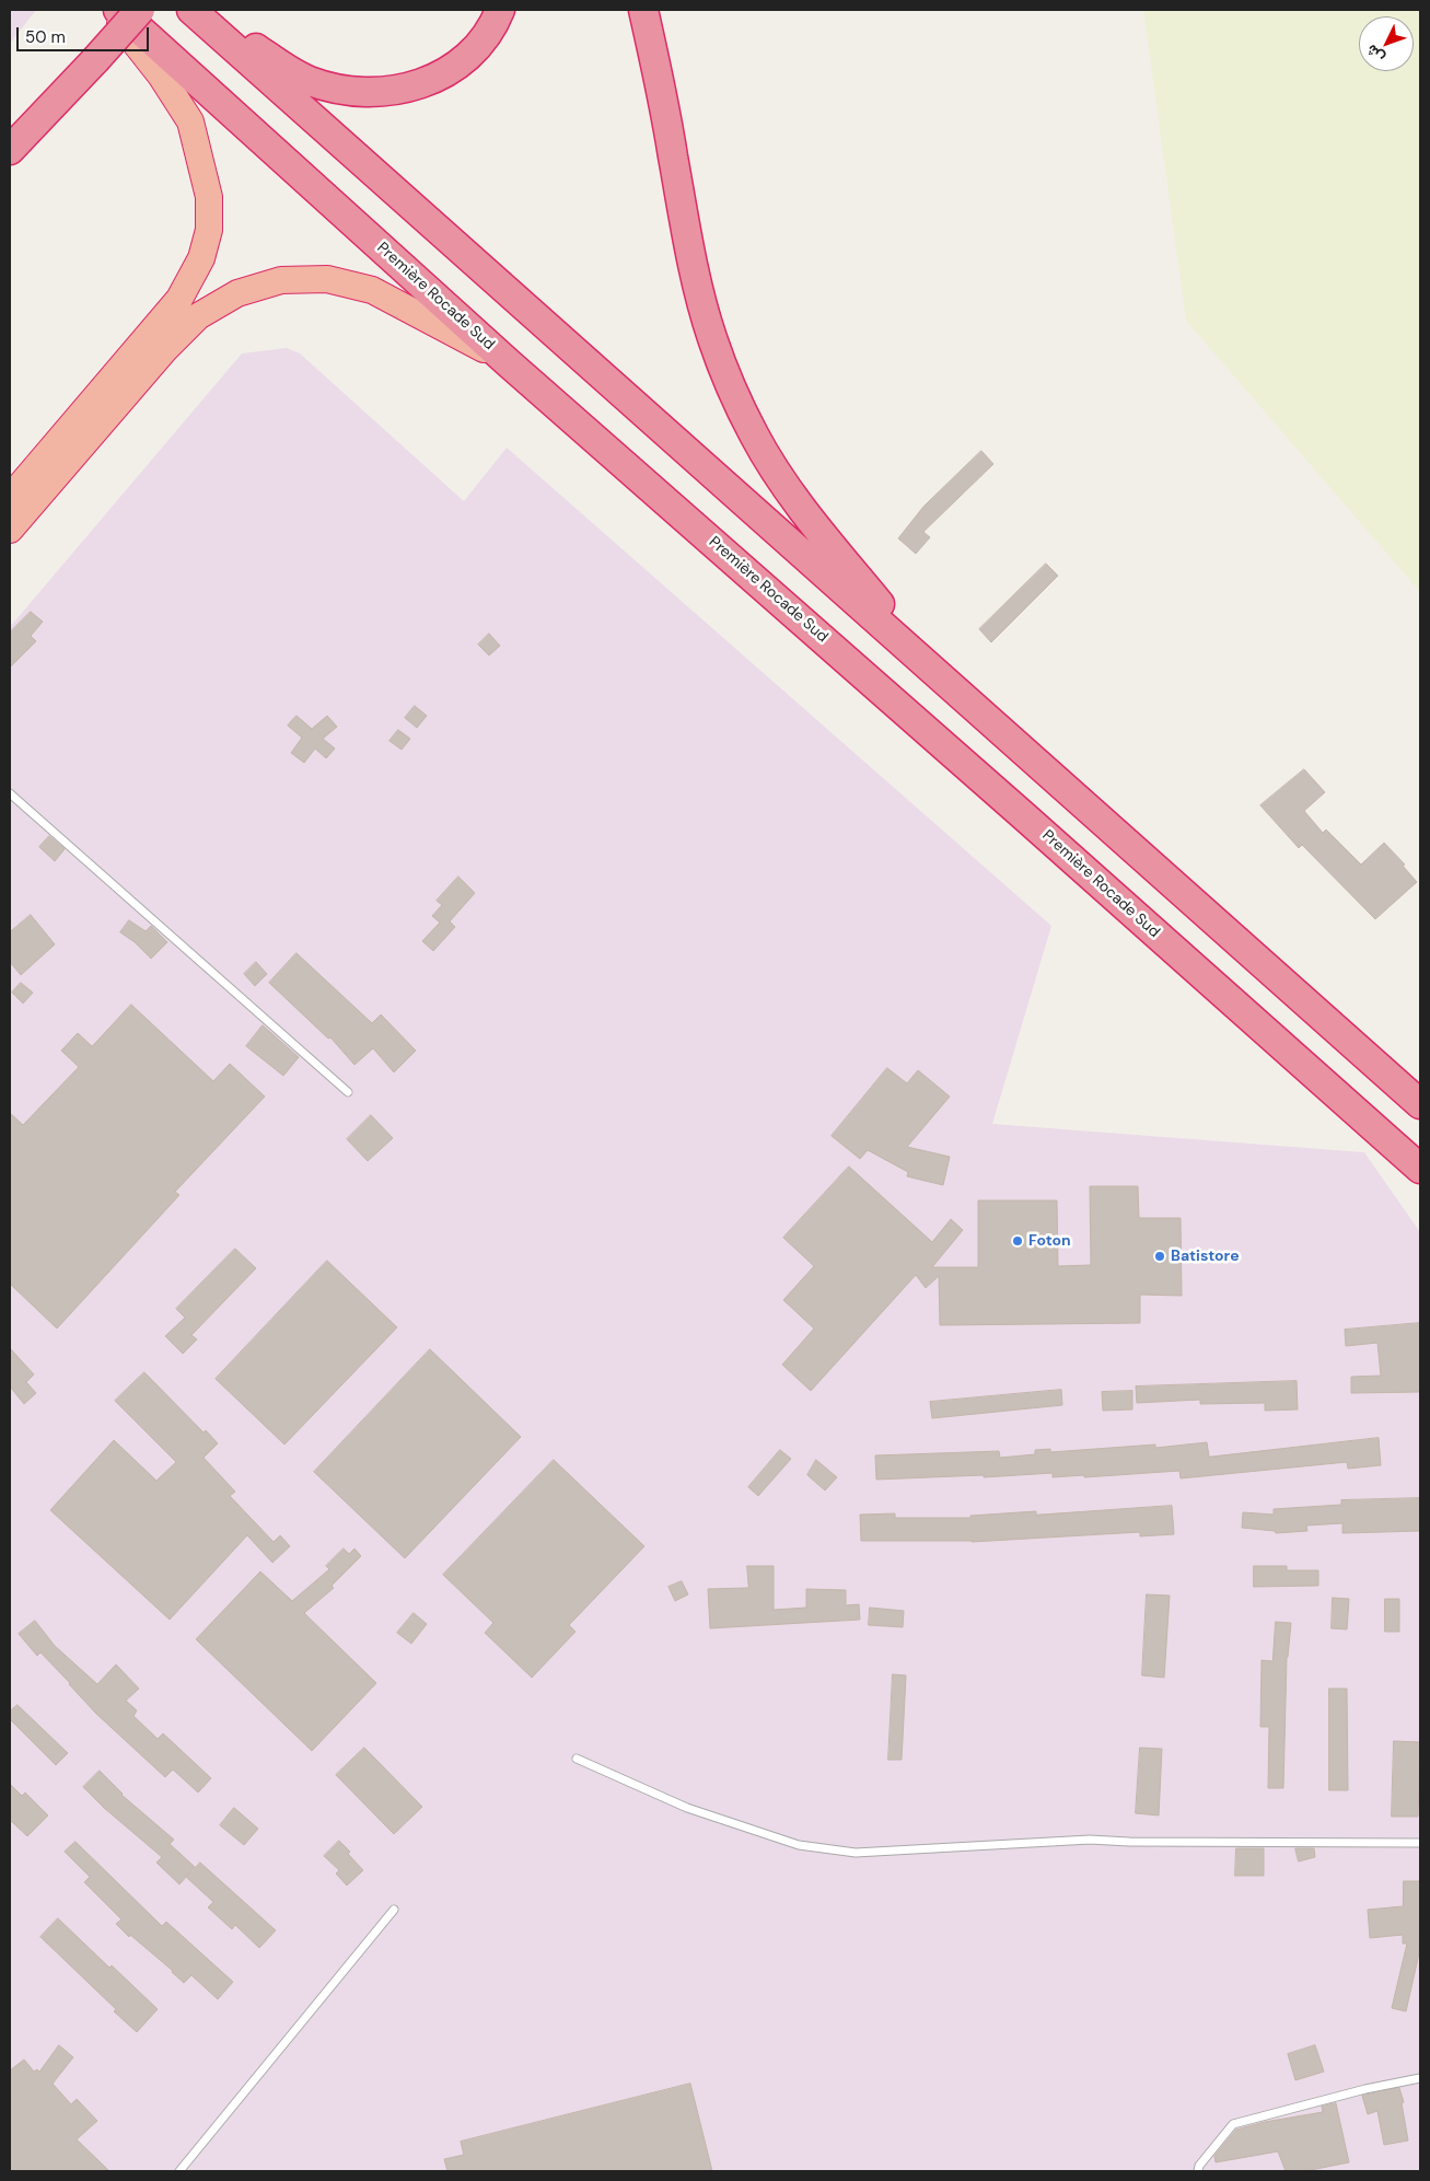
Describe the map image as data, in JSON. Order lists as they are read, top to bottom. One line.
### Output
{"streets":{"highway":["Première Rocade Sud"]},"places":["Foton","Batistore"],"scale_bar":"50 m","north":"bottom left"}
